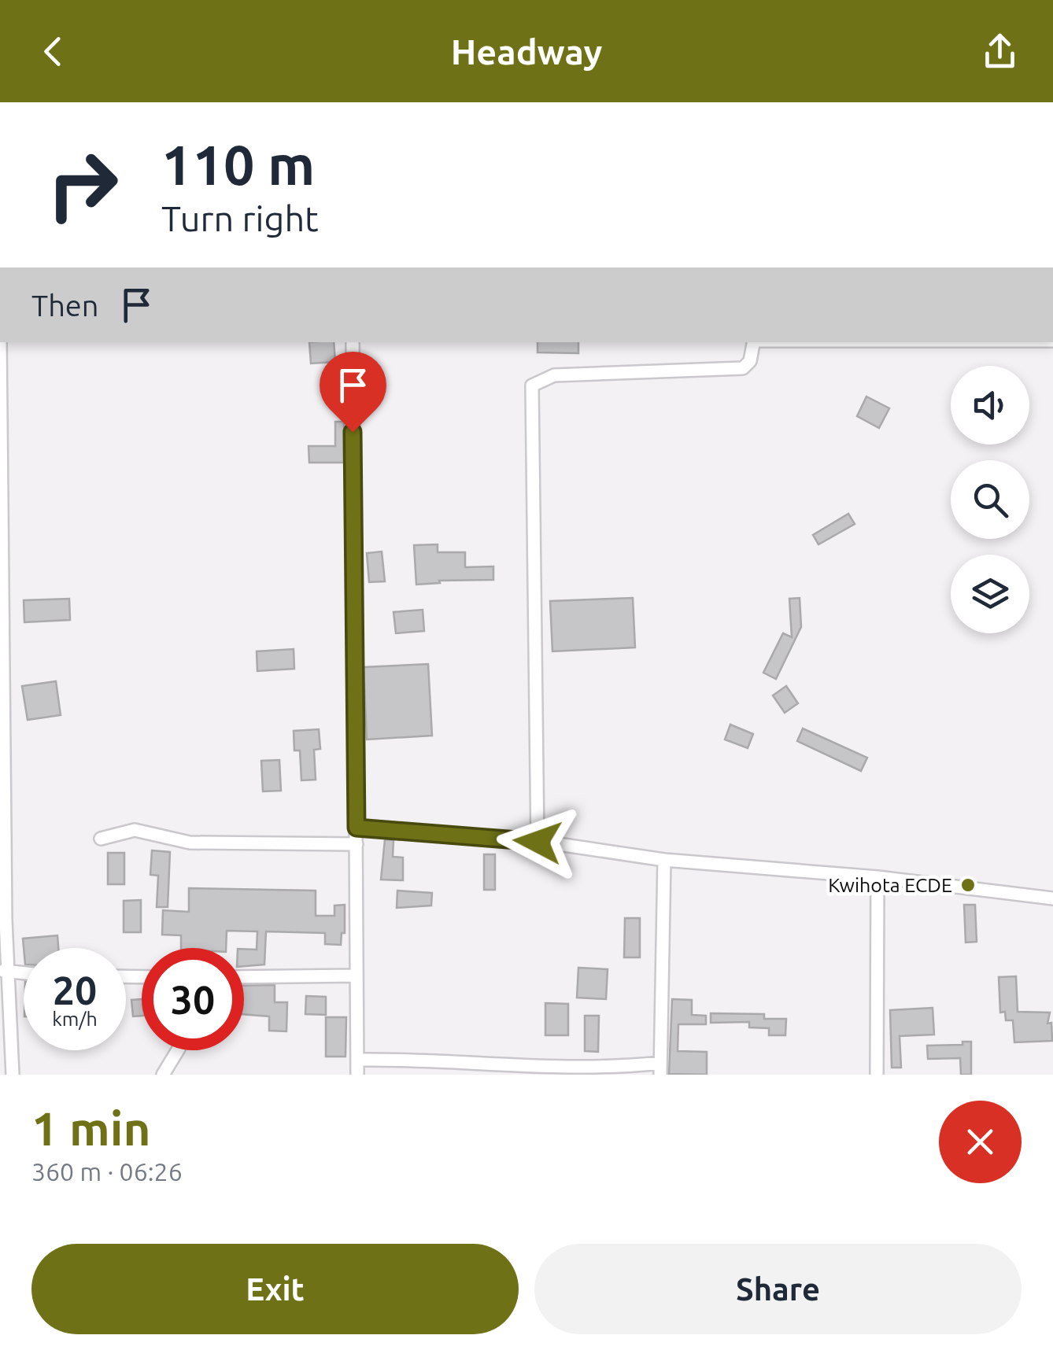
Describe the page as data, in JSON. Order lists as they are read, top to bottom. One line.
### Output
{"places":["Kwihota ECDE"],"page":{"header":"Headway","turn":["110 m","Turn right"],"then":"Then","speed":"20 km/h","limit":"30","heading":["1 min","360 m · 06:26"],"buttons":["Exit","Share"]}}
